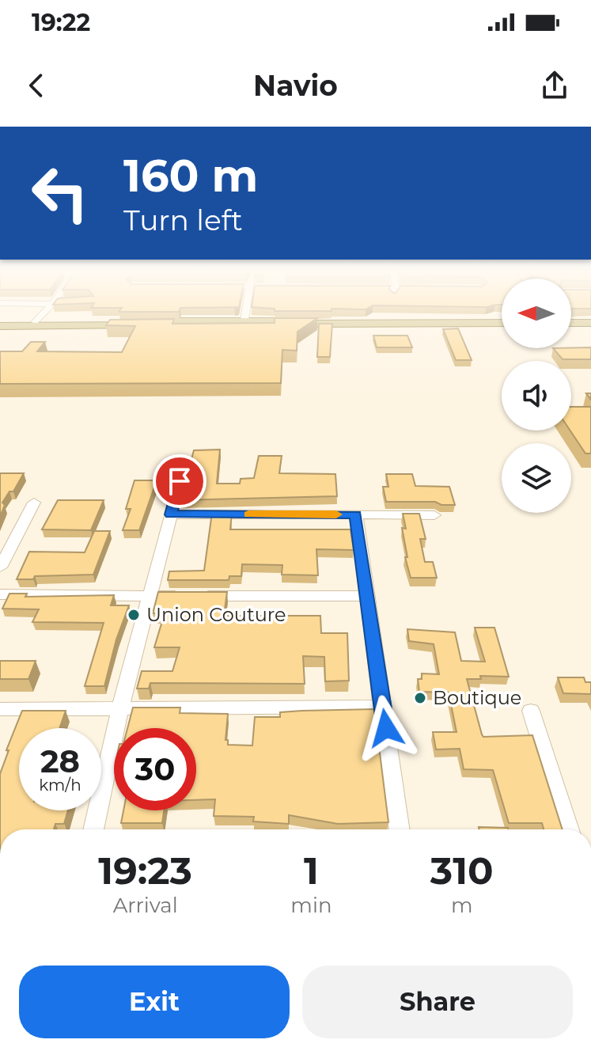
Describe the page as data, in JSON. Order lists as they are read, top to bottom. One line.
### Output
{"places":["Union Couture","Boutique"],"north":"left","page":{"status":"19:22","header":"Navio","turn":["160 m","Turn left"],"speed":"28 km/h","limit":"30","eta":["19:23","Arrival","1","min","310","m"],"buttons":["Exit","Share"]}}
